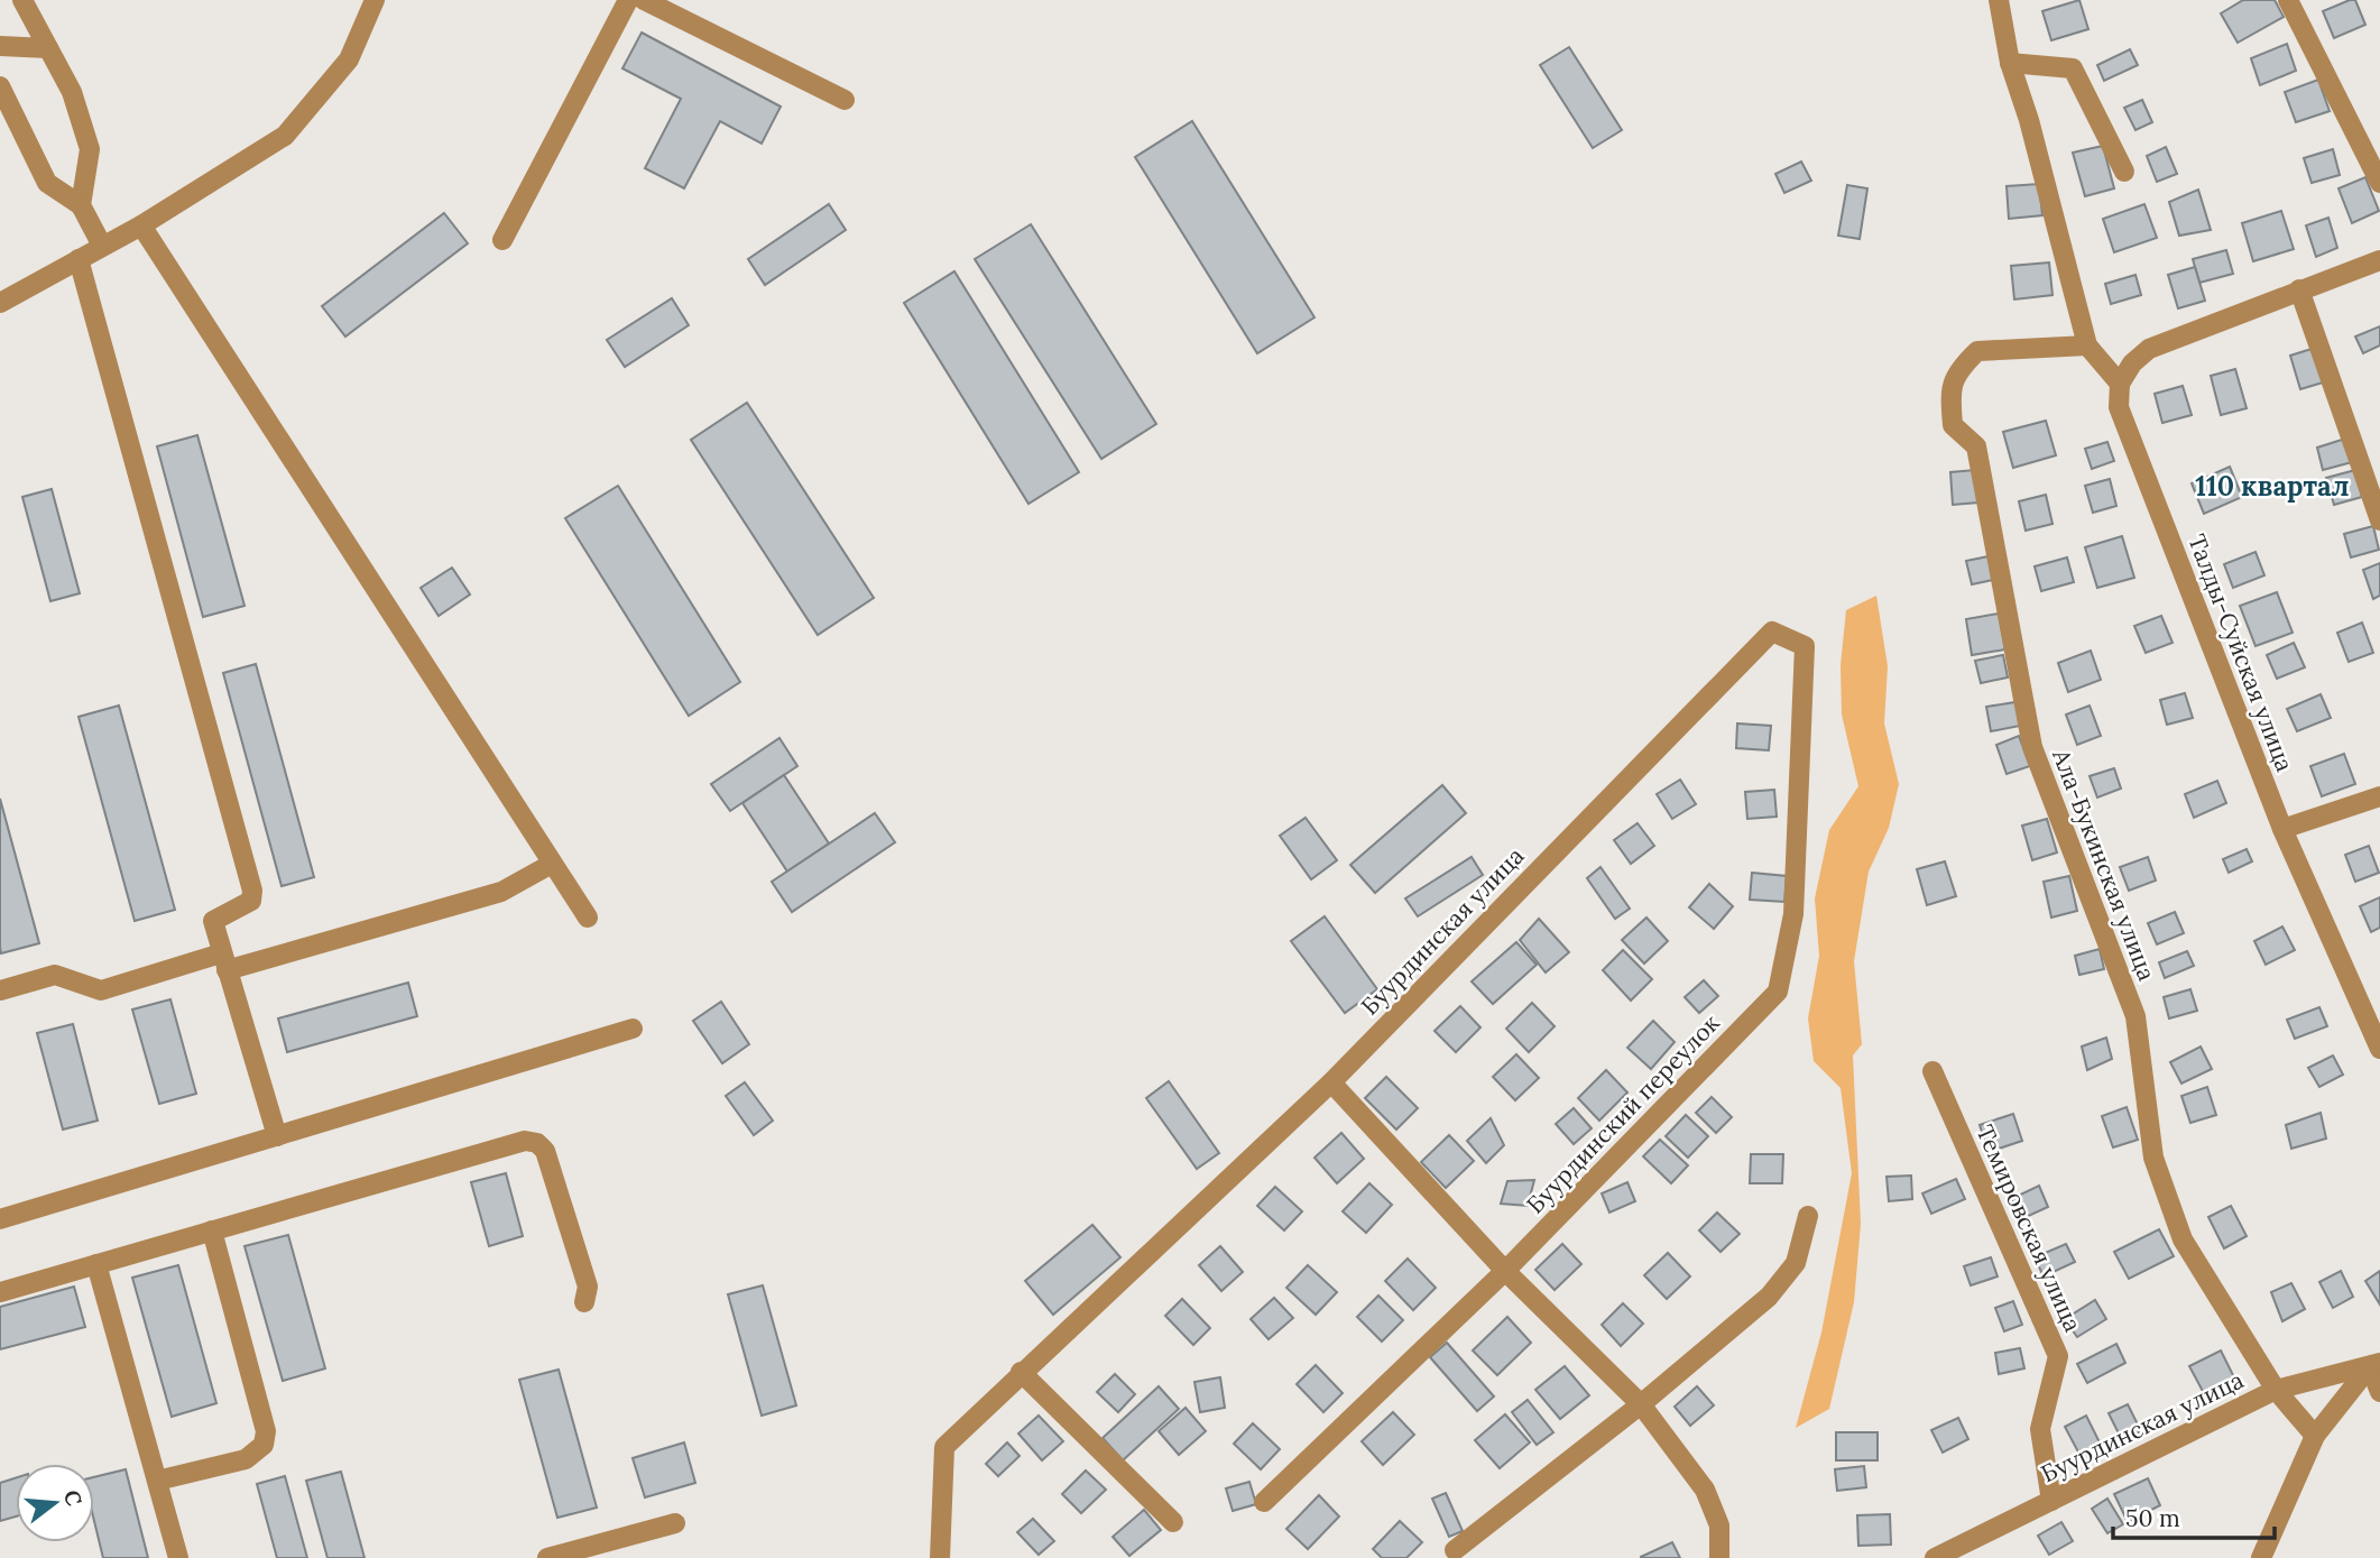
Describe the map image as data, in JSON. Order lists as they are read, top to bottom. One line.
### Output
{"streets":{"street":["Талды-Суйская улица","Ала-Букинская улица","Буурдинская улица","Буурдинский переулок","Темировская улица"]},"crossings":[["Ала-Букинская улица","Буурдинская улица"],["Буурдинская улица","Буурдинский переулок"],["Буурдинская улица","Темировская улица"]],"districts":["110 квартал"],"scale_bar":"50 m","north":"right"}
